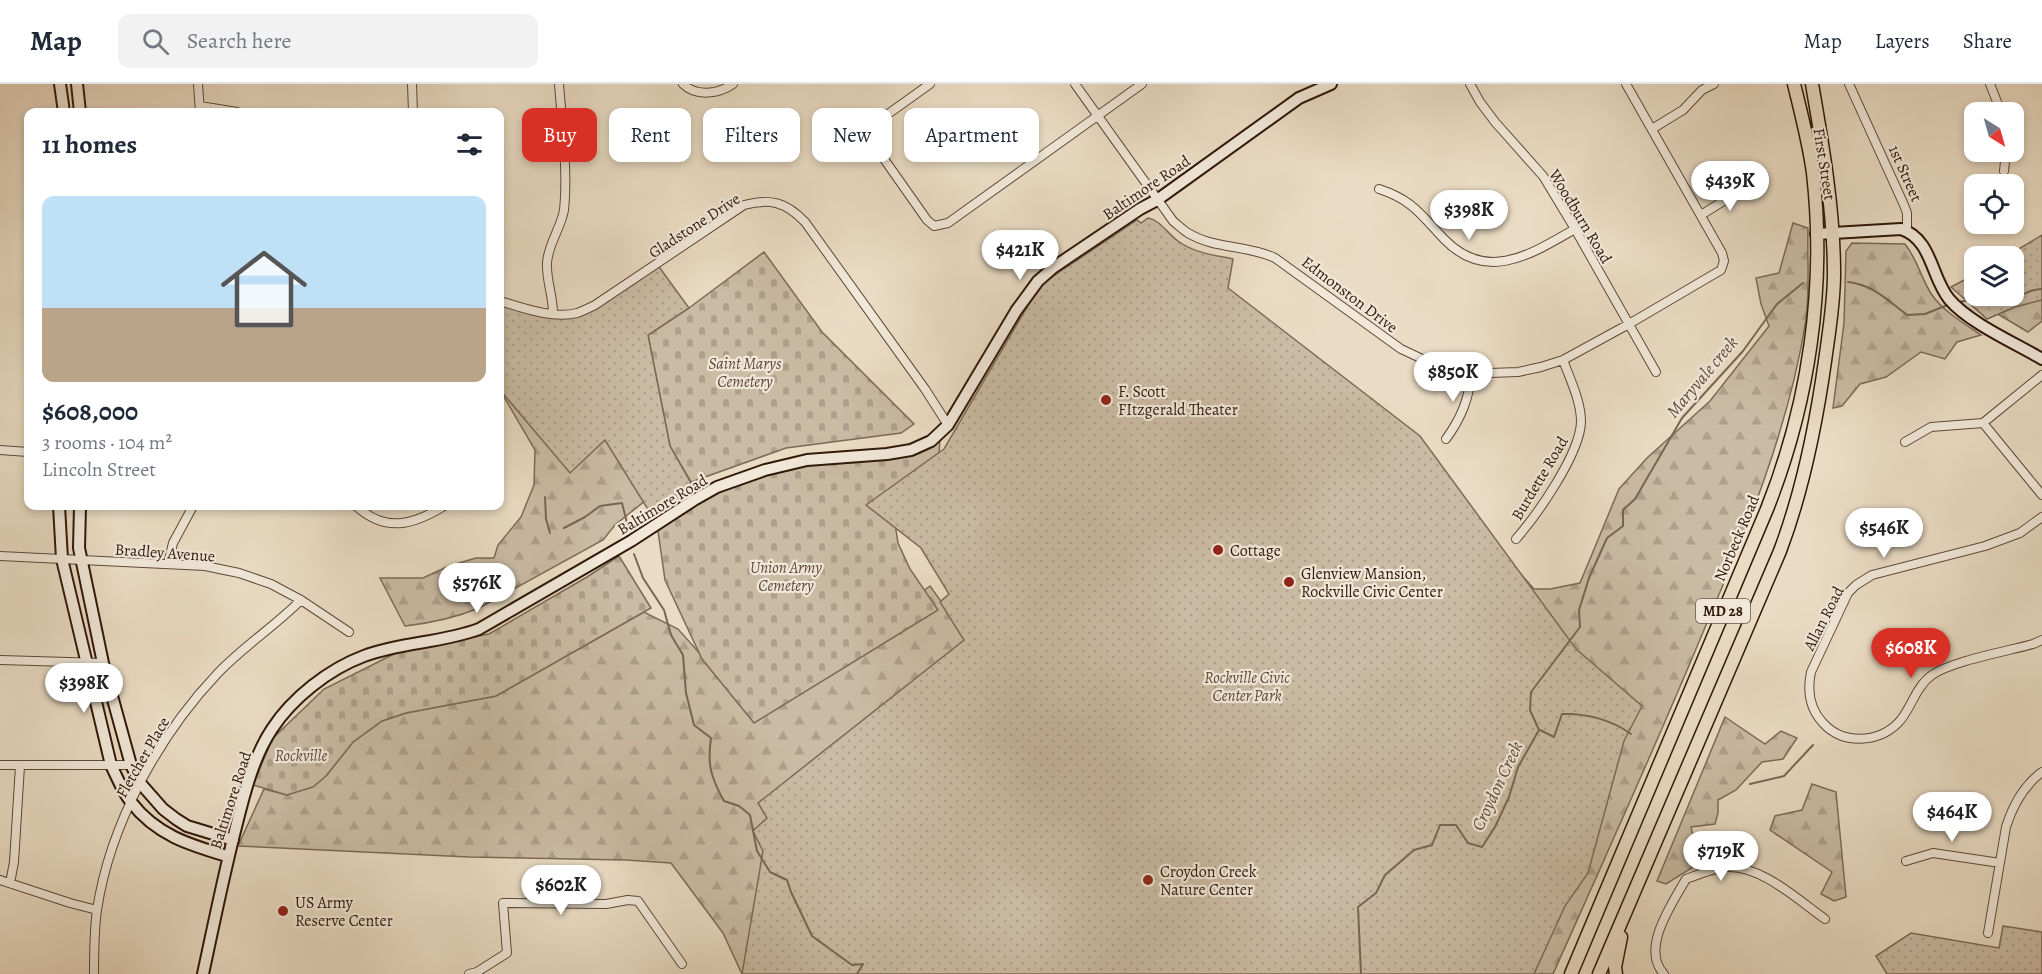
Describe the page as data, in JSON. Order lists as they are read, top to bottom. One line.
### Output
{"streets":{"main road":["First Street","Norbeck Road","MD 28"],"street":["1st Street","Baltimore Road","Woodburn Road","Gladstone Drive","Edmonston Drive","Burdette Road","Bradley Avenue","Allan Road","Fletcher Place"]},"crossings":[["First Street","Norbeck Road"],["First Street","MD 28"],["Baltimore Road","Gladstone Drive"],["Baltimore Road","Edmonston Drive"],["Woodburn Road","Edmonston Drive"],["Edmonston Drive","Burdette Road"],["Bradley Avenue","Fletcher Place"]],"water":["Maryvale creek","Croydon Creek"],"parks":["Saint Marys Cemetery","Union Army Cemetery","Rockville Civic Center Park","Rockville"],"places":["F. Scott FItzgerald Theater","Cottage","Glenview Mansion, Rockville Civic Center","Croydon Creek Nature Center","US Army Reserve Center"],"north":"bottom right","page":{"header":"Map","search":"Search here","nav":["Map","Layers","Share"],"chip":["Buy","Rent","Filters","New","Apartment"],"heading":"11 homes","price":["$439K","$398K","$421K","$850K","$546K","$576K","$608K","$398K","$464K","$719K","$602K"],"list":[{"name":"$608,000","note":"3 rooms · 104 m² · Lincoln Street"}]}}
